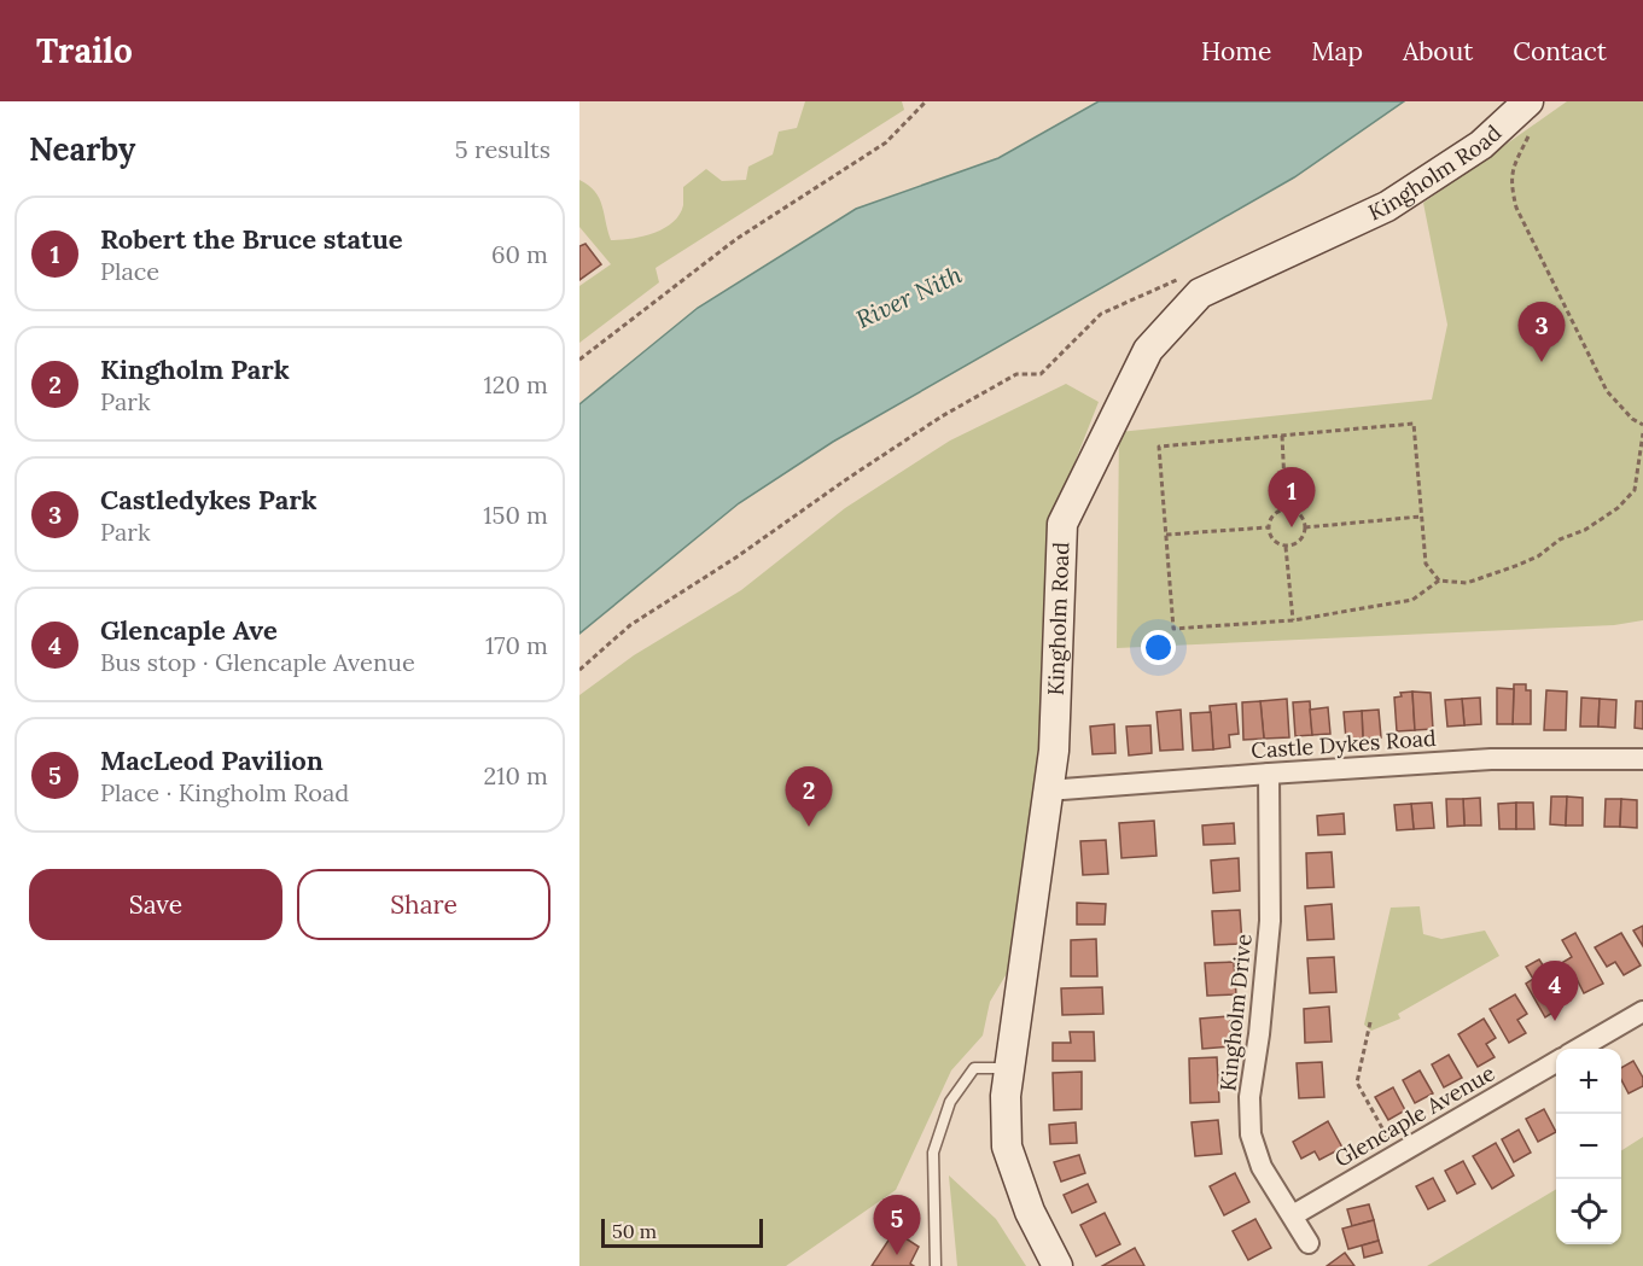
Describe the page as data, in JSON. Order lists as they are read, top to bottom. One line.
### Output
{"streets":{"main road":["Kingholm Road"],"street":["Castle Dykes Road","Kingholm Drive","Glencaple Avenue"]},"crossings":[["Kingholm Road","Castle Dykes Road"],["Castle Dykes Road","Kingholm Drive"],["Kingholm Drive","Glencaple Avenue"]],"water":["River Nith"],"scale_bar":"50 m","page":{"header":"Trailo","nav":["Home","Map","About","Contact"],"heading":["Nearby","5 results"],"list":[{"mark":"1","name":"Robert the Bruce statue","note":"Place","value":"60 m"},{"mark":"2","name":"Kingholm Park","note":"Park","value":"120 m"},{"mark":"3","name":"Castledykes Park","note":"Park","value":"150 m"},{"mark":"4","name":"Glencaple Ave","note":"Bus stop · Glencaple Avenue","value":"170 m"},{"mark":"5","name":"MacLeod Pavilion","note":"Place · Kingholm Road","value":"210 m"}],"pins":["3","1","2","4","5"],"buttons":["Save","Share"],"map_buttons":["+","−"],"scale":"50 m"}}
